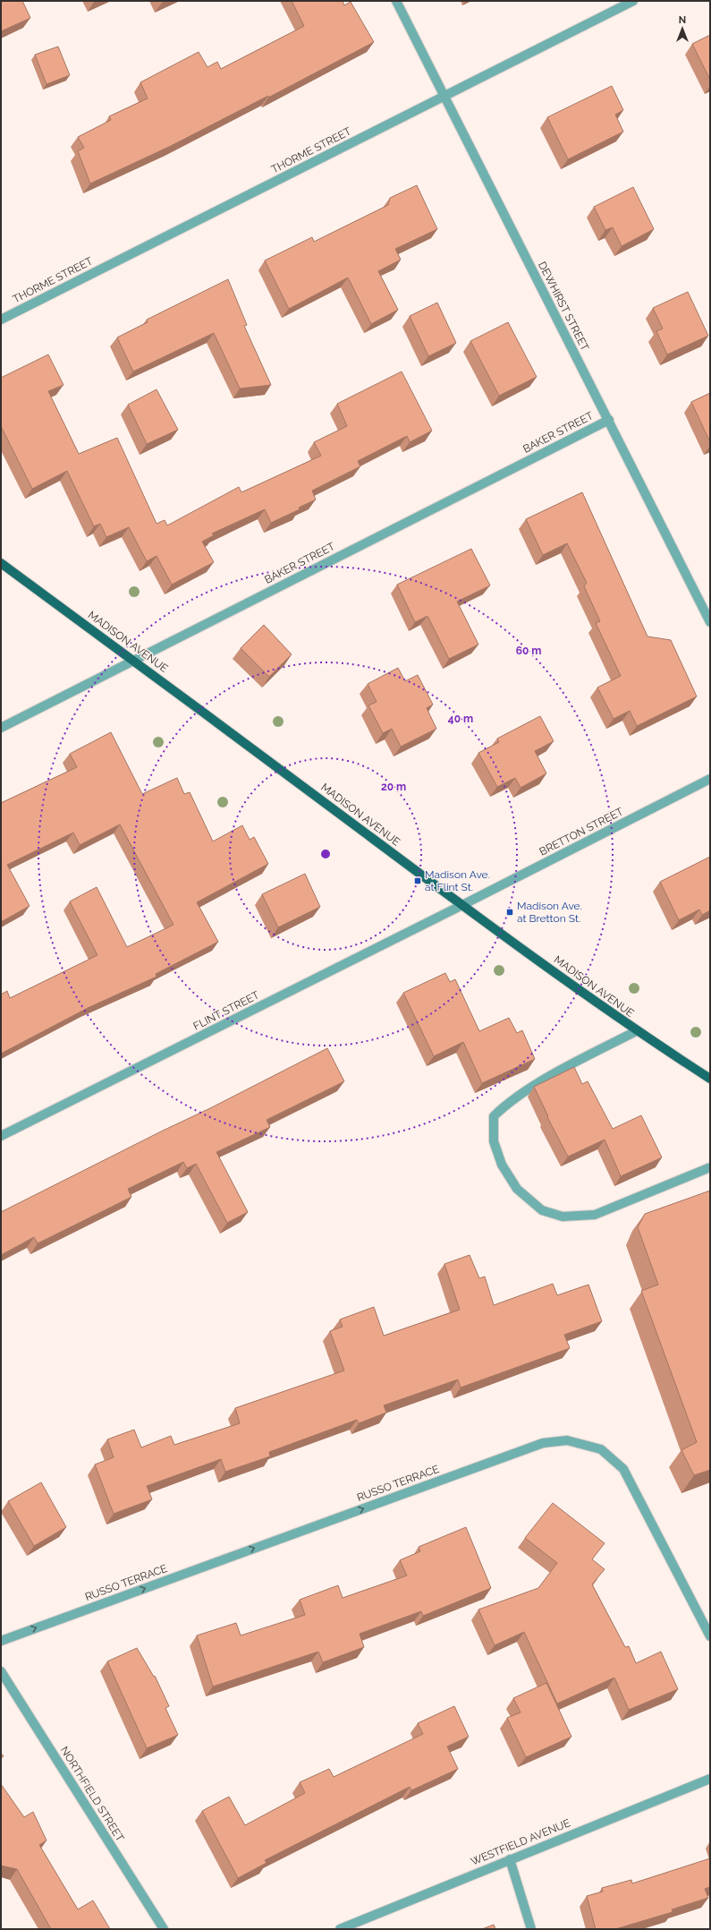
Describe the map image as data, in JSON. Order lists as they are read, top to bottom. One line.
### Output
{"streets":{"main road":["MADISON AVENUE"],"street":["THORME STREET","DEWHIRST STREET","BAKER STREET","BRETTON STREET","FLINT STREET","RUSSO TERRACE","NORTHFIELD STREET","WESTFIELD AVENUE"]},"crossings":[["THORME STREET","DEWHIRST STREET"],["DEWHIRST STREET","BAKER STREET"],["BAKER STREET","MADISON AVENUE"],["MADISON AVENUE","BRETTON STREET"],["MADISON AVENUE","FLINT STREET"],["BRETTON STREET","FLINT STREET"]],"one_way":["RUSSO TERRACE"],"places":{"transit":["Madison Ave. at Flint St.","Madison Ave. at Bretton St."]},"north":"top","rings":["60 m","40 m","20 m"]}
